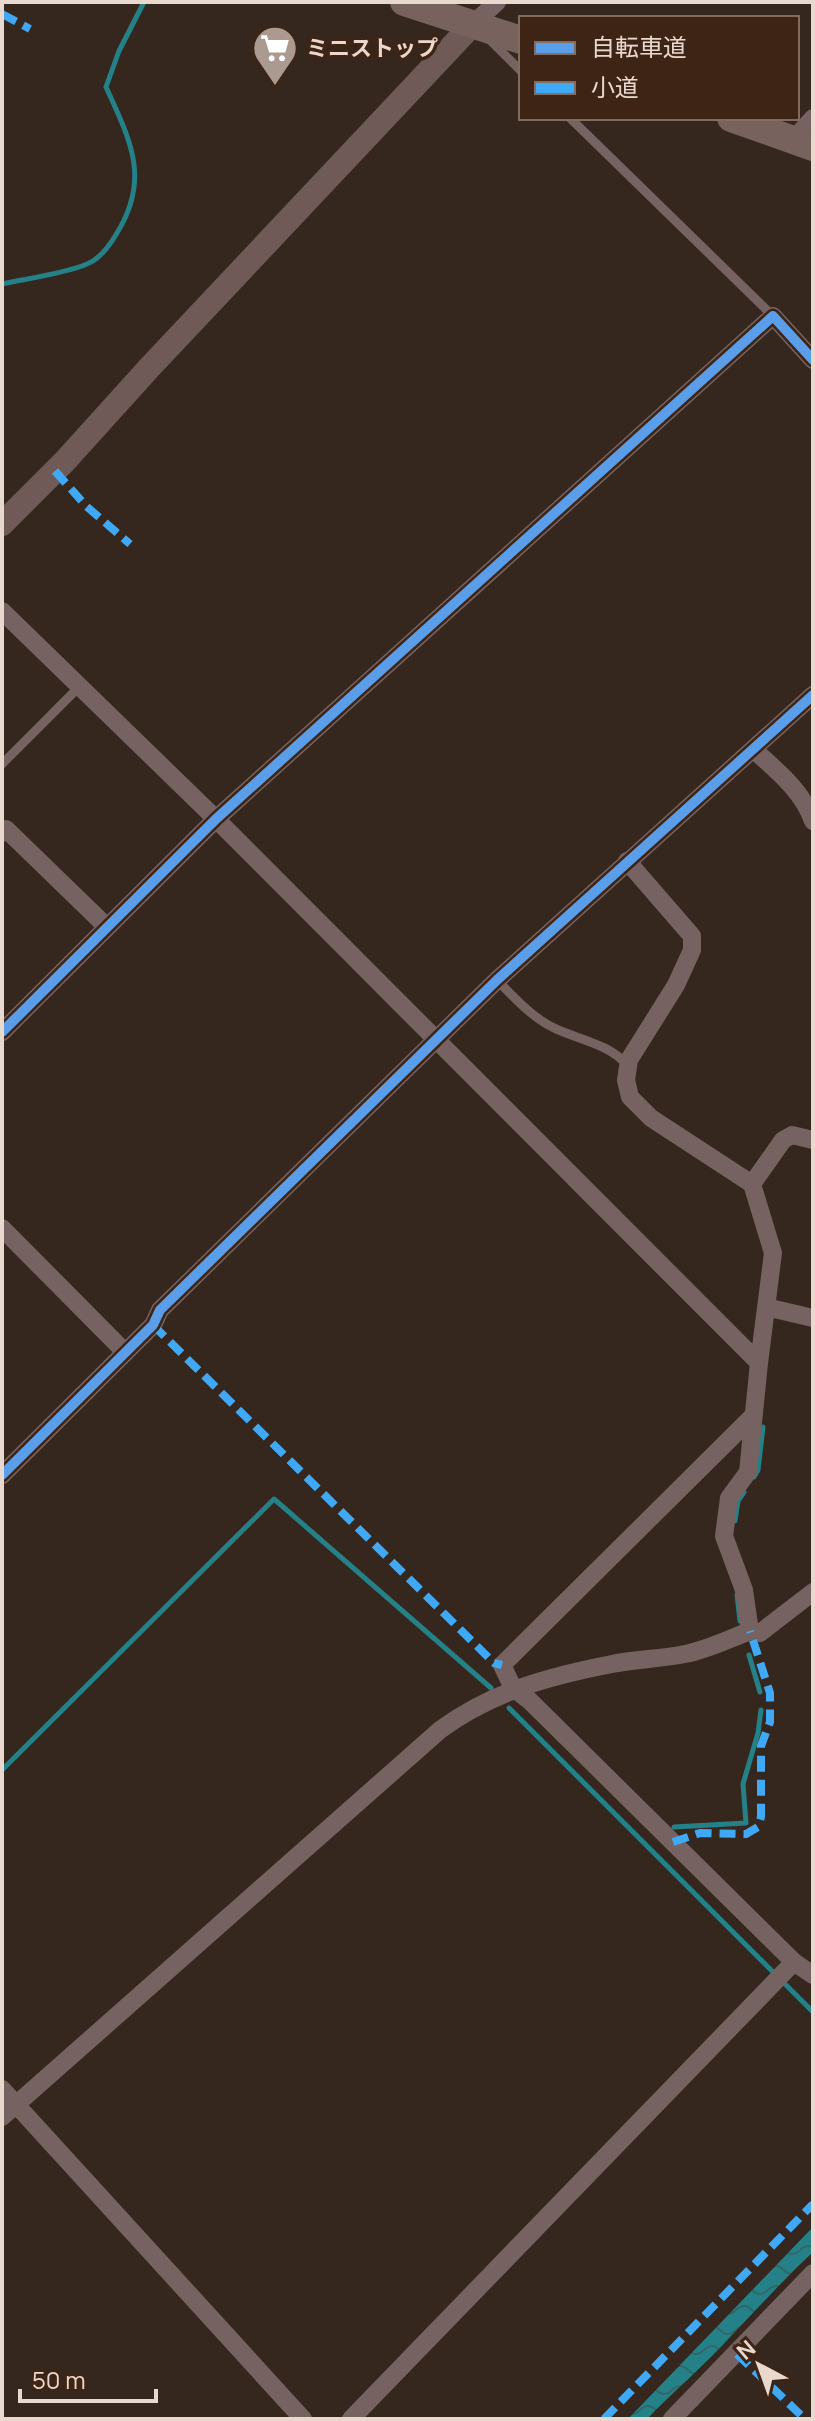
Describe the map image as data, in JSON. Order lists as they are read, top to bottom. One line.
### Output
{"places":{"supermarket":["ミニストップ"]},"legend":["自転車道","小道"],"scale_bar":"50 m","north":"top left"}
